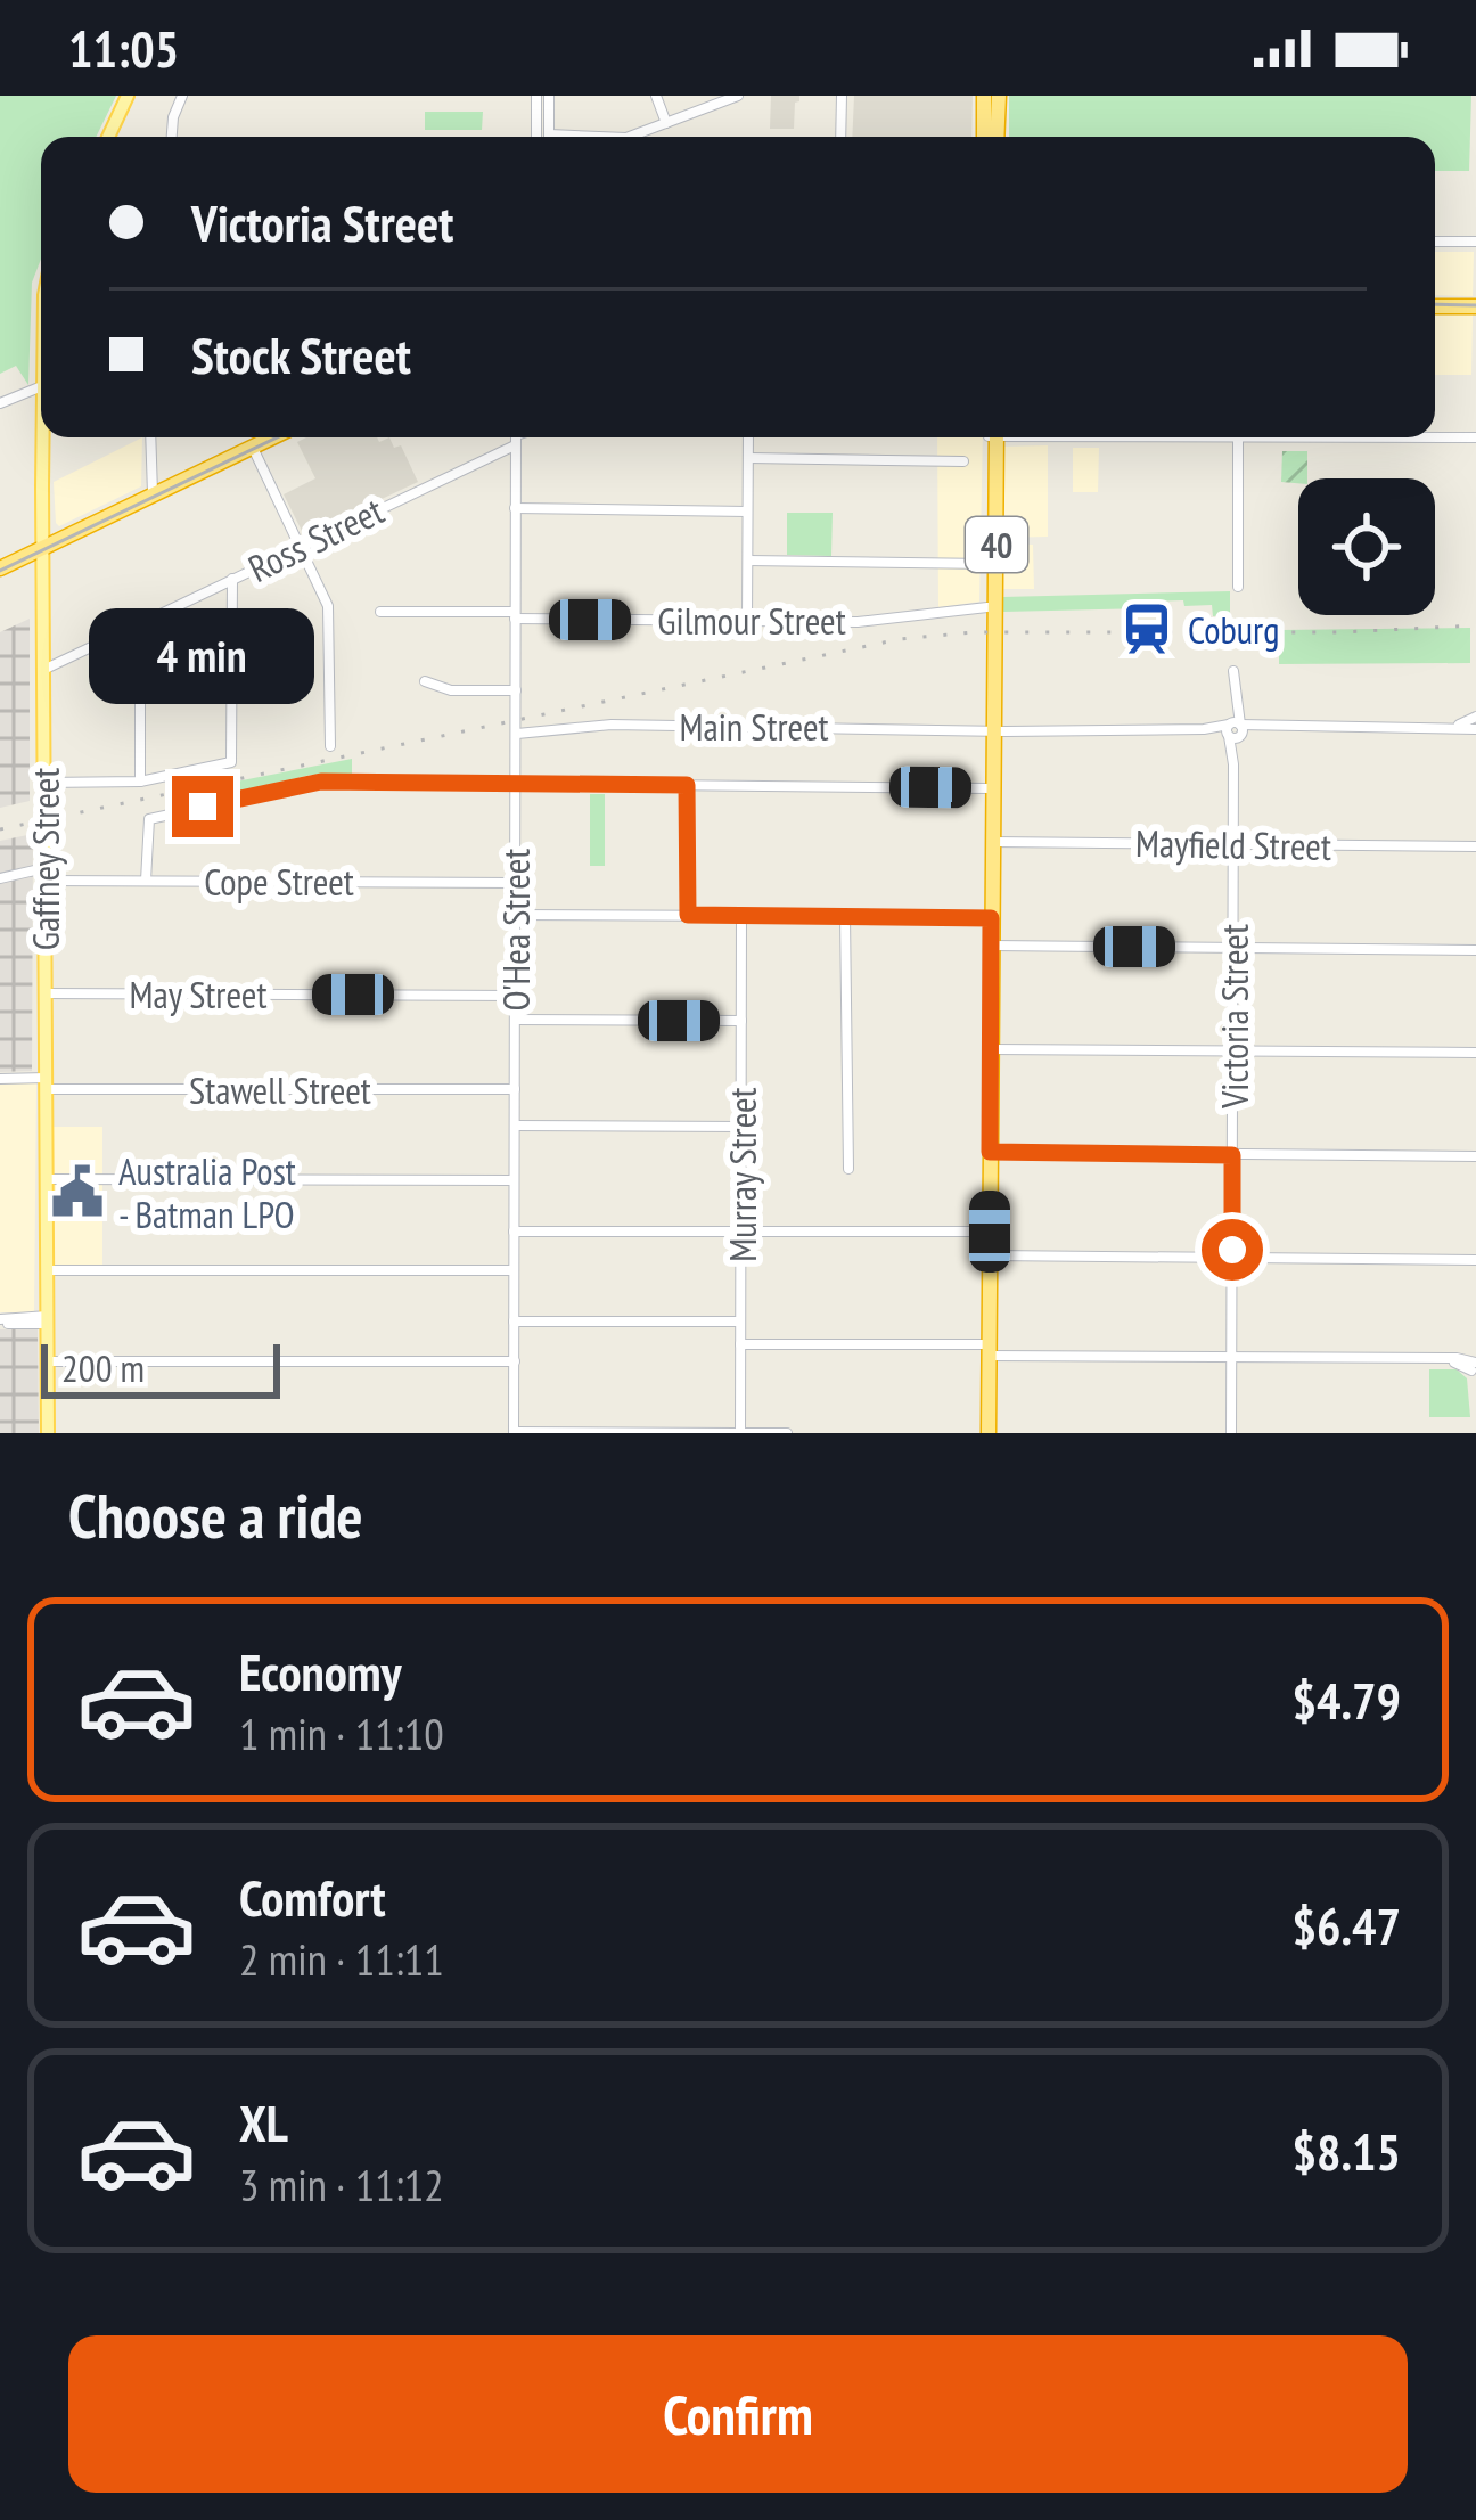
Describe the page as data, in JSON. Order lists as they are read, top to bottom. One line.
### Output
{"streets":{"highway":["40"],"main road":["Gaffney Street"],"street":["Ross Street","Gilmour Street","Main Street","Mayfield Street","Cope Street","O'Hea Street","May Street","Victoria Street","Stawell Street","Murray Street"]},"crossings":[["Ross Street","Gaffney Street"],["40","Gilmour Street"],["40","Main Street"],["40","Mayfield Street"],["Gilmour Street","O'Hea Street"],["Main Street","O'Hea Street"],["Main Street","Victoria Street"],["Mayfield Street","Victoria Street"],["Gaffney Street","Cope Street"],["Gaffney Street","May Street"],["Gaffney Street","Stawell Street"],["Cope Street","O'Hea Street"],["O'Hea Street","May Street"],["O'Hea Street","Stawell Street"]],"places":{"station":["Coburg"],"public building":["Australia Post - Batman LPO"]},"scale_bar":"200 m","page":{"status":"11:05","banner":["Victoria Street","Stock Street"],"bubble":"4 min","scale":"200 m","heading":"Choose a ride","list":[{"name":"Economy","note":"1 min · 11:10","value":"$4.79"},{"name":"Comfort","note":"2 min · 11:11","value":"$6.47"},{"name":"XL","note":"3 min · 11:12","value":"$8.15"}],"buttons":"Confirm"}}
